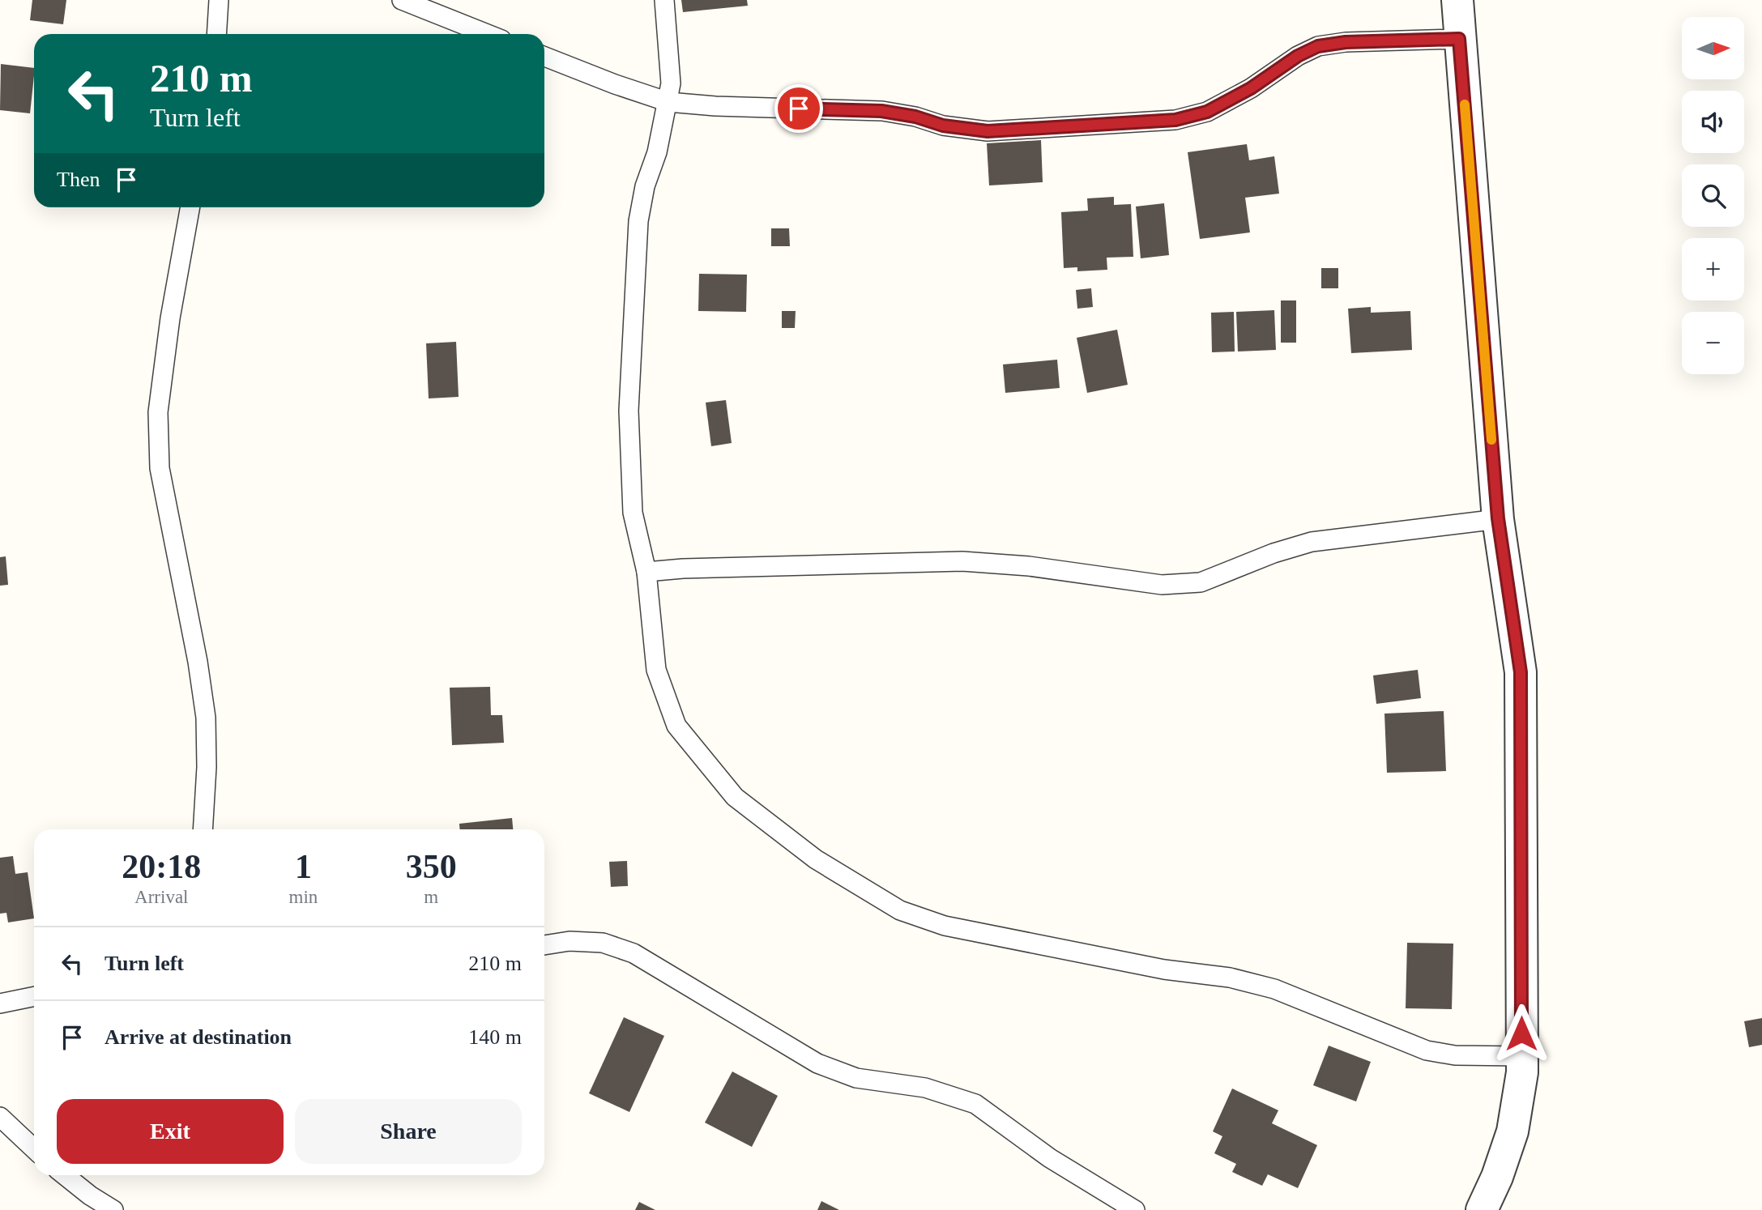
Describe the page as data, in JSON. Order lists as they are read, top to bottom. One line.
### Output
{"north":"right","page":{"map_buttons":["+","−"],"turn":["210 m","Turn left"],"then":"Then","eta":["20:18","Arrival","1","min","350","m"],"list":[{"name":"Turn left","value":"210 m"},{"name":"Arrive at destination","value":"140 m"}],"buttons":["Exit","Share"]}}
